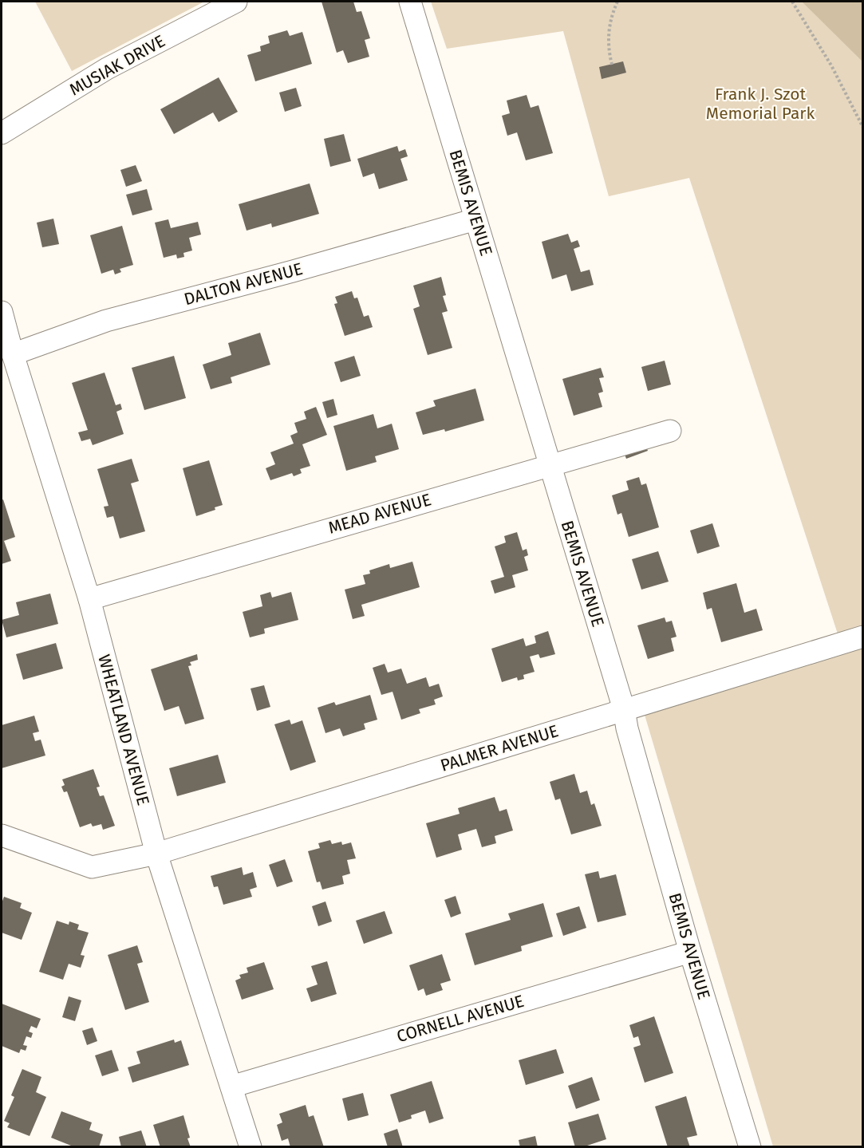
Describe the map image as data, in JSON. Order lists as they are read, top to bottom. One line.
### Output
{"streets":{"street":["MUSIAK DRIVE","BEMIS AVENUE","DALTON AVENUE","MEAD AVENUE","WHEATLAND AVENUE","PALMER AVENUE","CORNELL AVENUE"]},"crossings":[["BEMIS AVENUE","DALTON AVENUE"],["BEMIS AVENUE","MEAD AVENUE"],["BEMIS AVENUE","PALMER AVENUE"],["BEMIS AVENUE","CORNELL AVENUE"],["DALTON AVENUE","WHEATLAND AVENUE"],["MEAD AVENUE","WHEATLAND AVENUE"],["WHEATLAND AVENUE","PALMER AVENUE"],["WHEATLAND AVENUE","CORNELL AVENUE"]],"parks":["Frank J. Szot Memorial Park"]}
